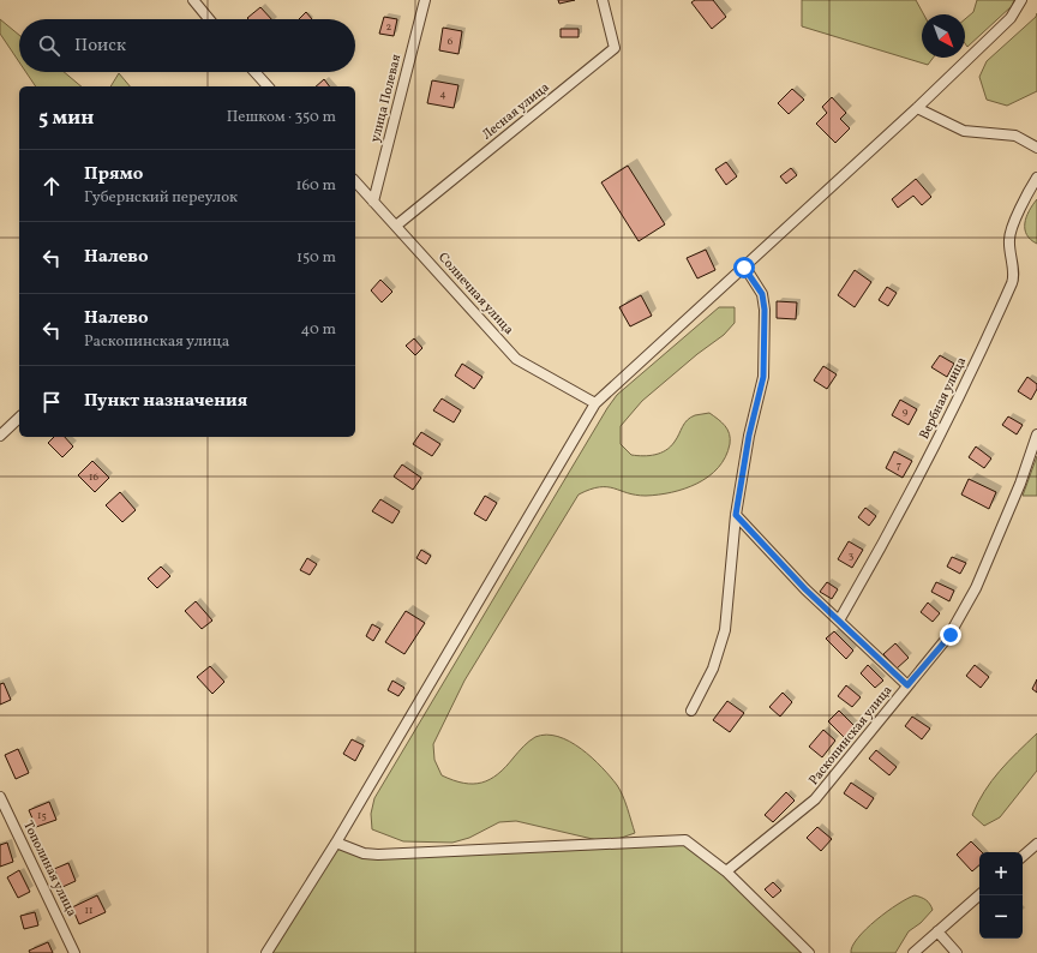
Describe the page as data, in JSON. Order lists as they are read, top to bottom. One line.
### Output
{"streets":{"street":["улица Полевая","Лесная улица","Солнечная улица","Вербная улица","Раскопинская улица","Тополиная улица"]},"crossings":[["улица Полевая","Солнечная улица"],["Лесная улица","Солнечная улица"]],"house_numbers":["2","6","4","9","7","16","3","15","11"],"north":"bottom right","page":{"search":"Поиск","heading":["5 мин","Пешком · 350 m"],"list":[["Прямо","Губернский переулок","160 m"],["Налево","150 m"],["Налево","Раскопинская улица","40 m"],"Пункт назначения"],"map_buttons":["+","−"]}}
